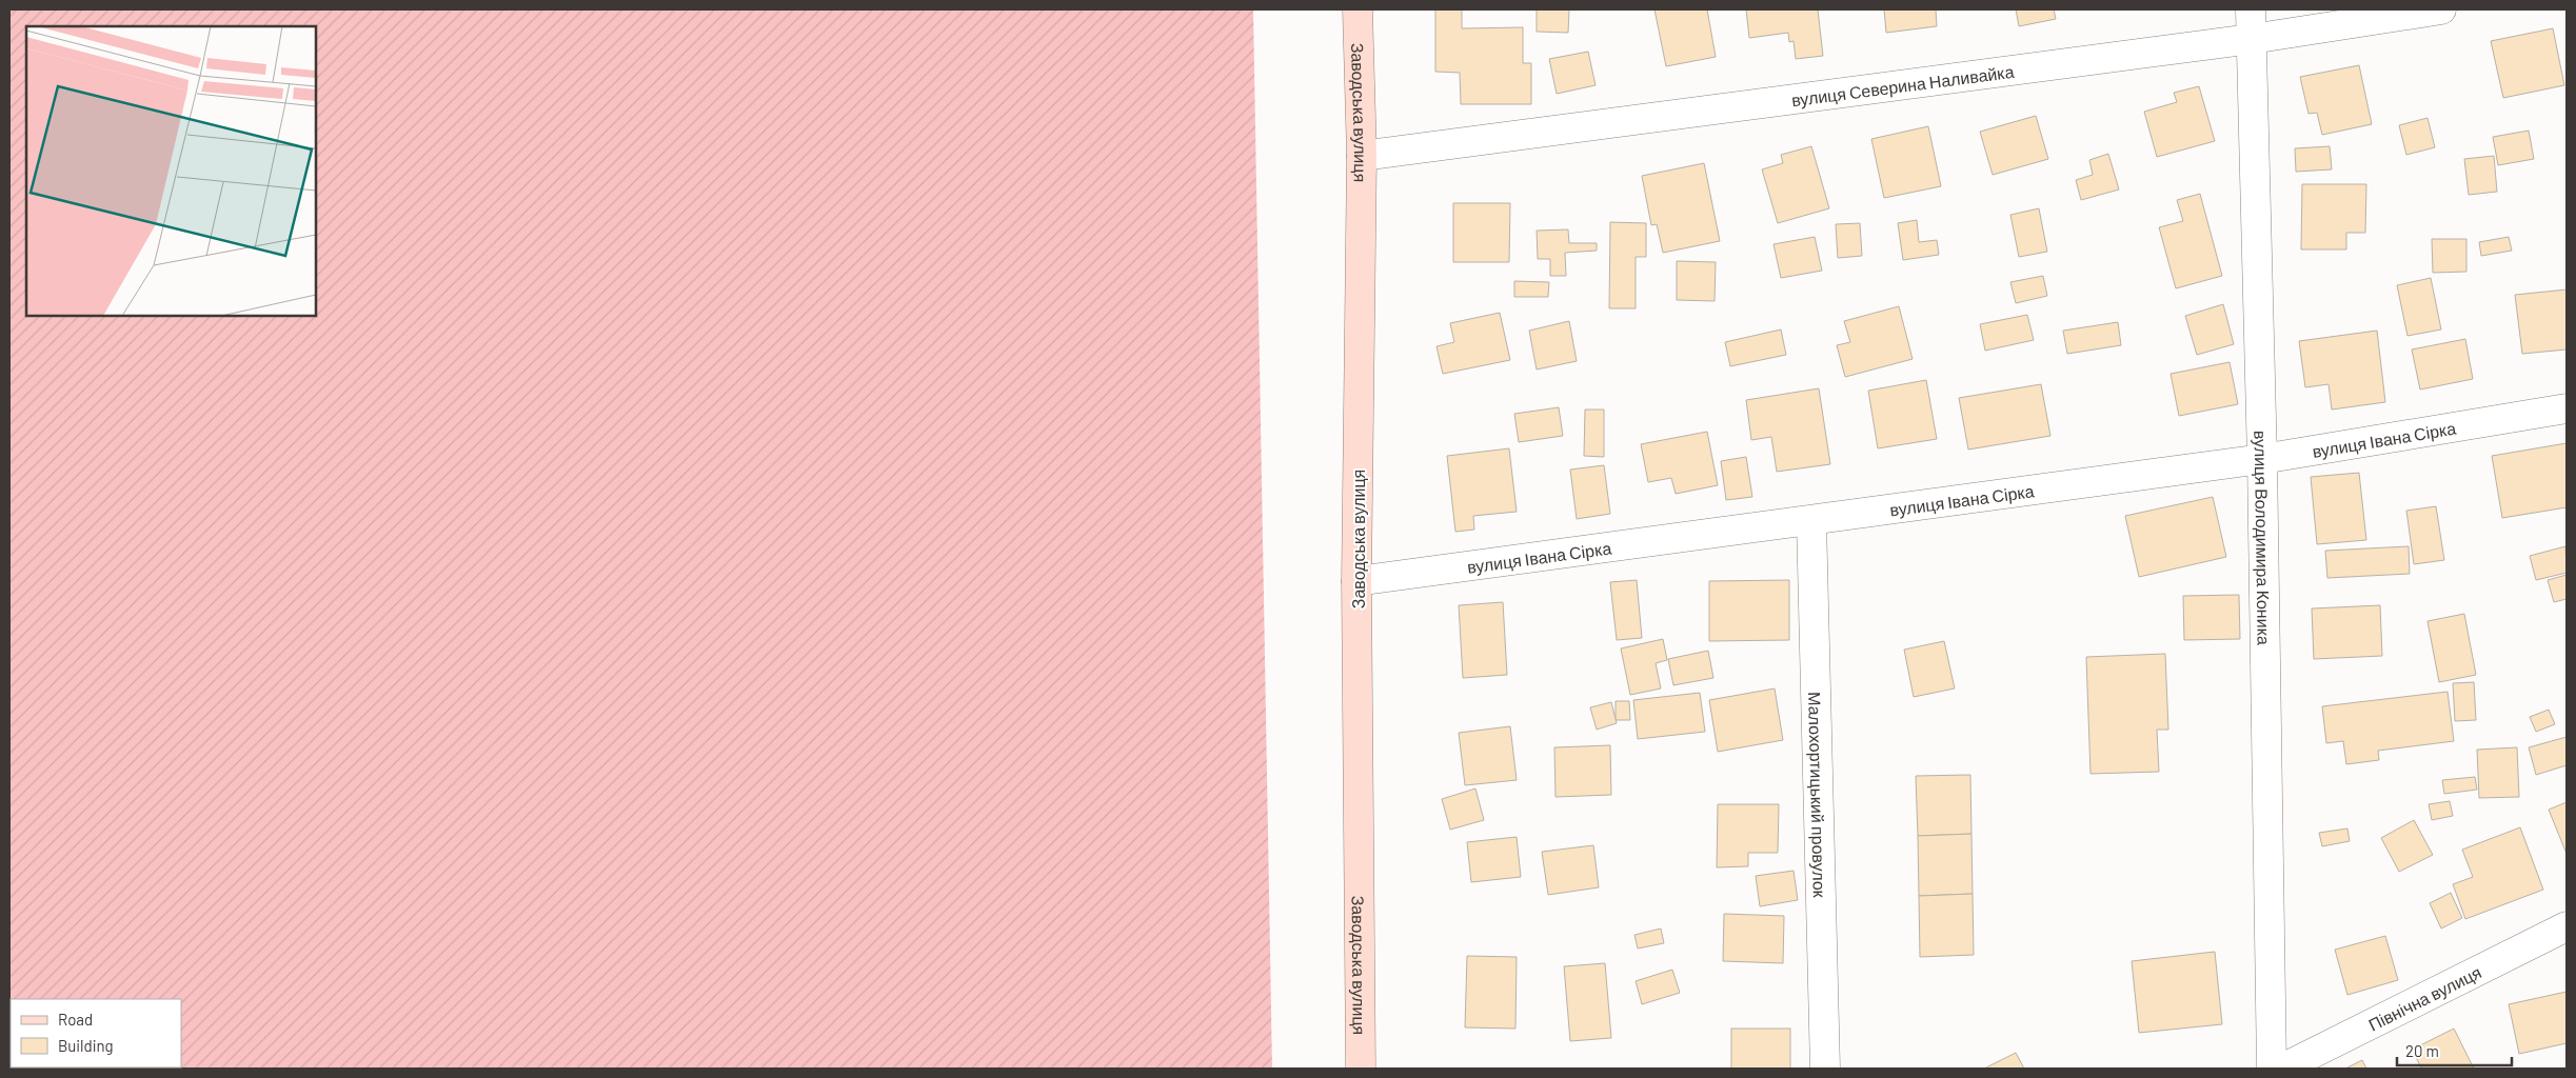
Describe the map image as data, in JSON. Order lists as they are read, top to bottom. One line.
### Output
{"streets":{"main road":["Заводська вулиця"],"street":["вулиця Северина Наливайка","вулиця Івана Сірка","вулиця Володимира Коника","Малохортицький провулок","Північна вулиця"]},"crossings":[["вулиця Северина Наливайка","Заводська вулиця"],["вулиця Северина Наливайка","вулиця Володимира Коника"],["Заводська вулиця","вулиця Івана Сірка"],["вулиця Івана Сірка","вулиця Володимира Коника"],["вулиця Івана Сірка","Малохортицький провулок"]],"legend":["Road","Building"],"scale_bar":"20 m"}
